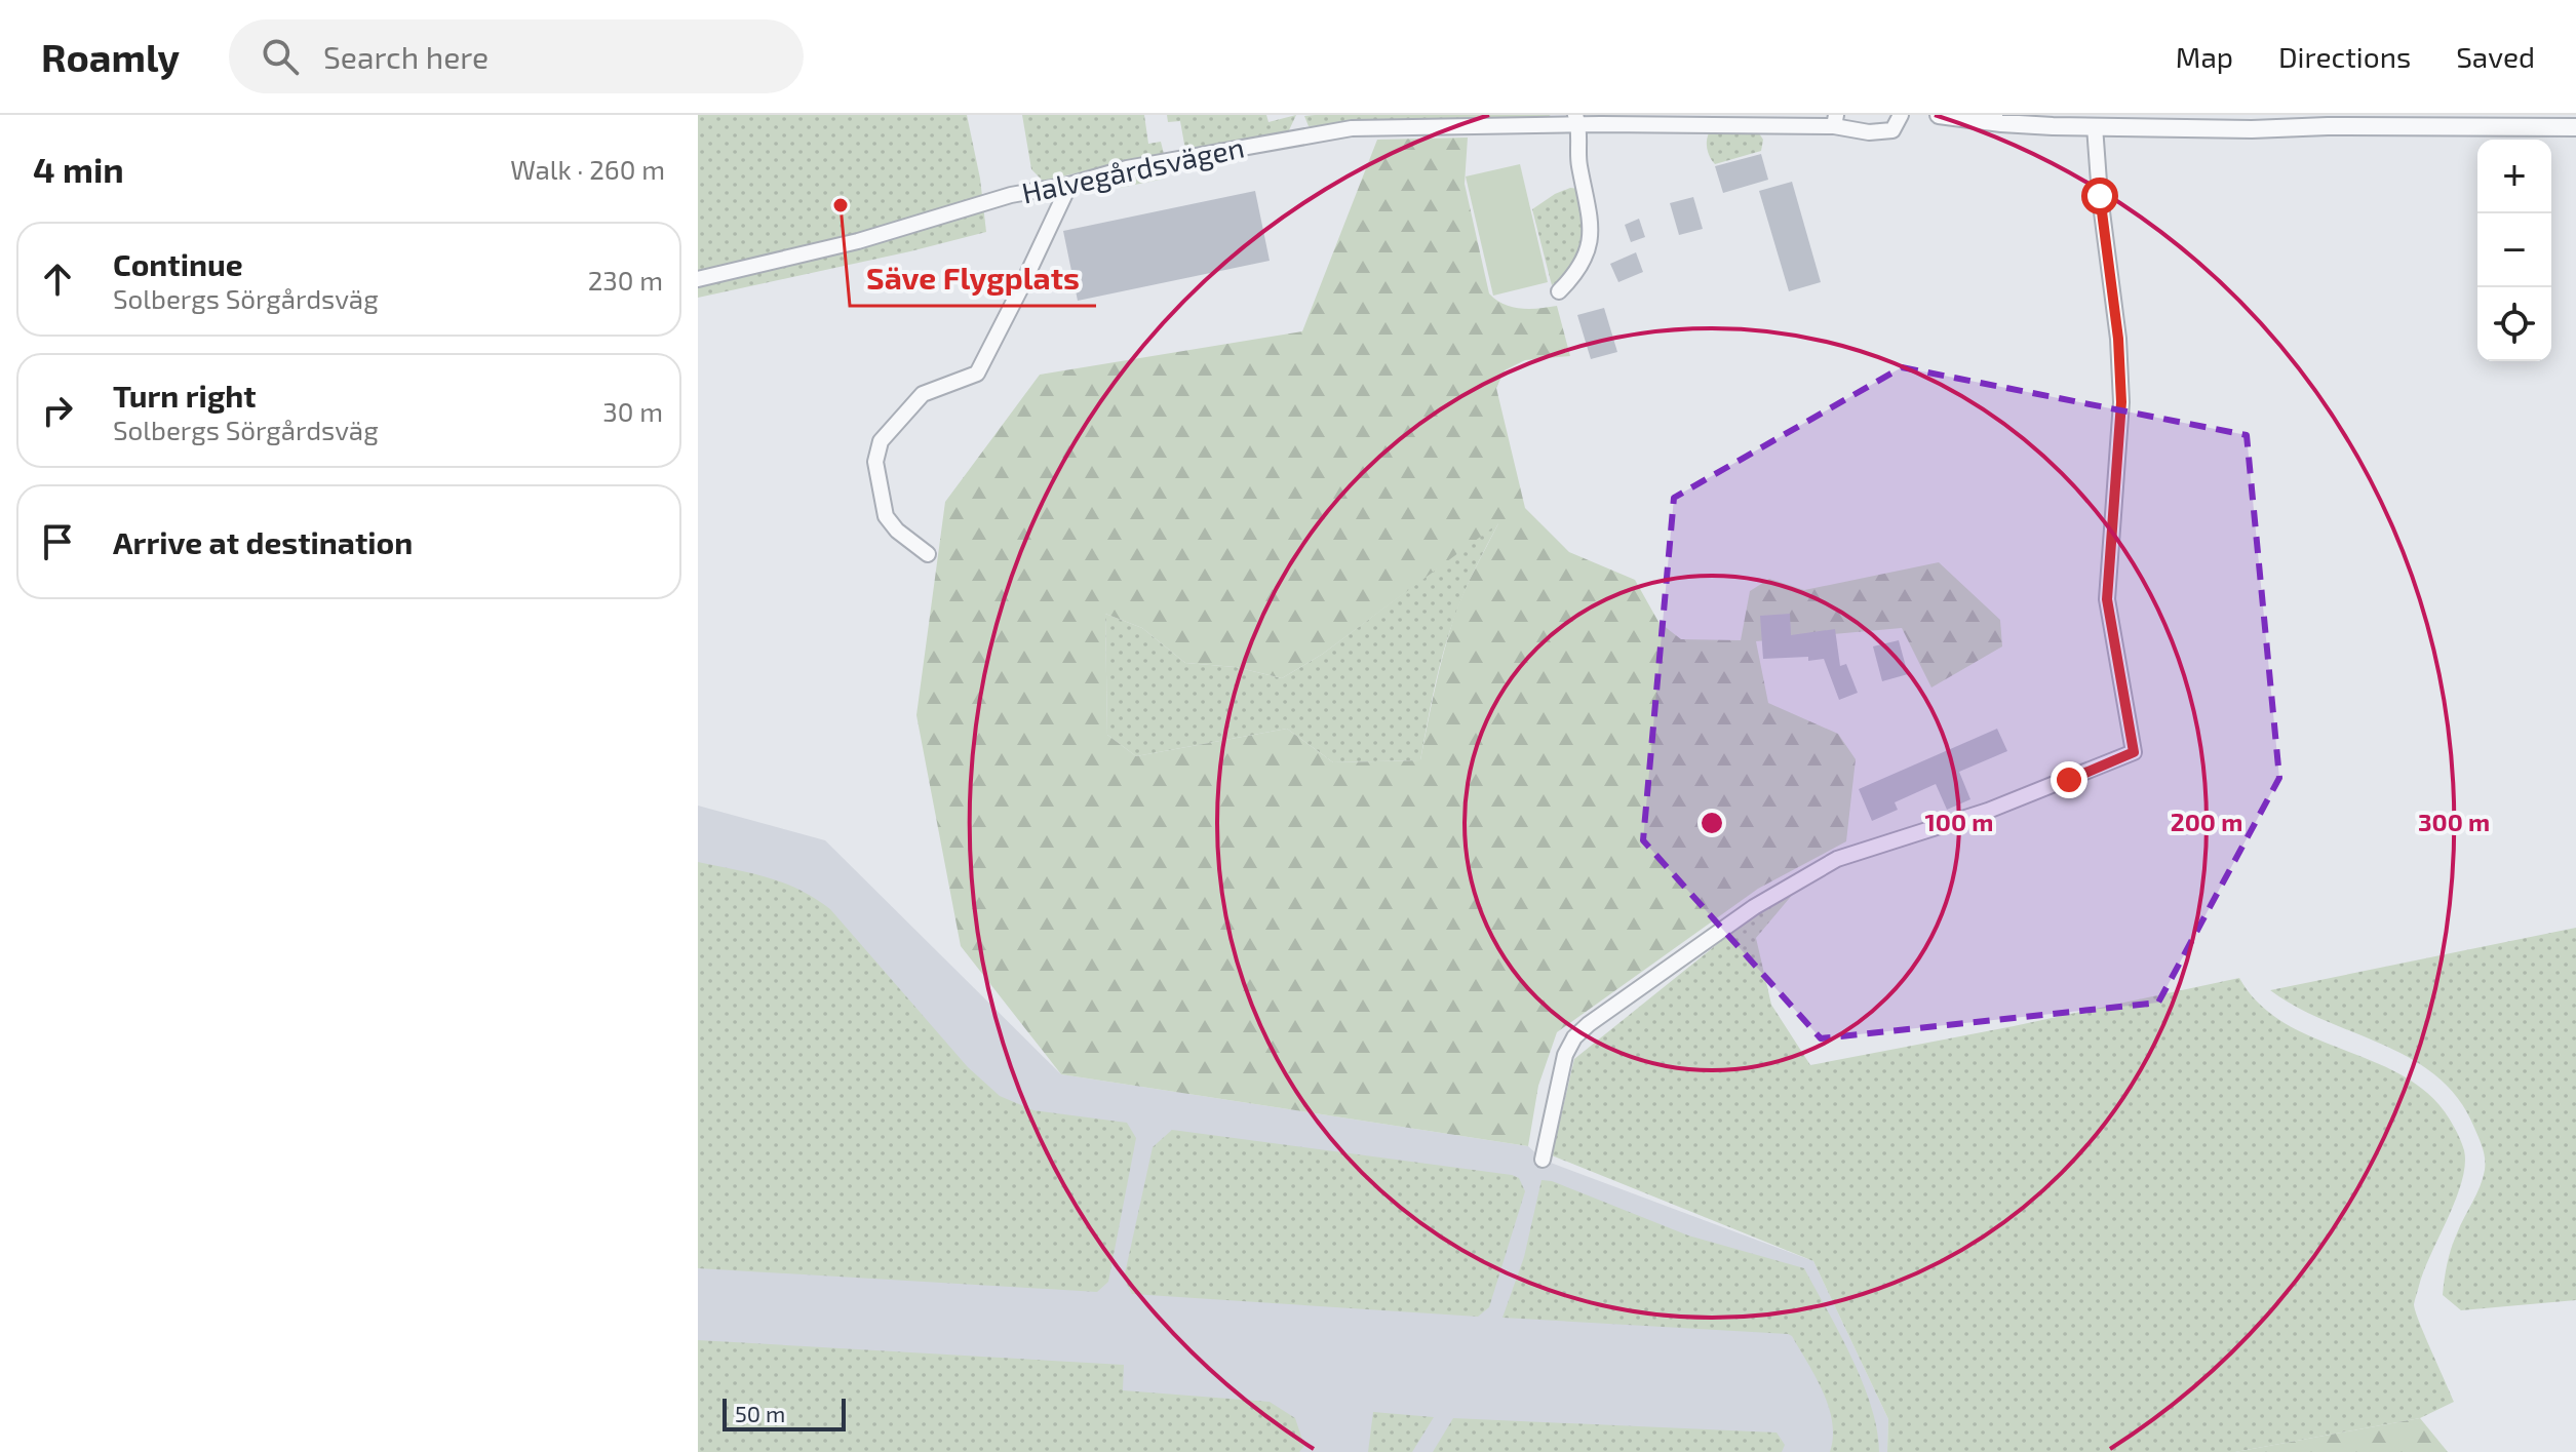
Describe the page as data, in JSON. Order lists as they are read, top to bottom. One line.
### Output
{"streets":{"street":["Halvegårdsvägen"]},"places":["Säve Flygplats"],"scale_bar":"50 m","page":{"header":"Roamly","search":"Search here","nav":["Map","Directions","Saved"],"heading":["4 min","Walk · 260 m"],"map_buttons":["+","−"],"list":[["Continue","Solbergs Sörgårdsväg","230 m"],["Turn right","Solbergs Sörgårdsväg","30 m"],"Arrive at destination"],"scale":"50 m"},"rings":["100 m","200 m","300 m"]}
